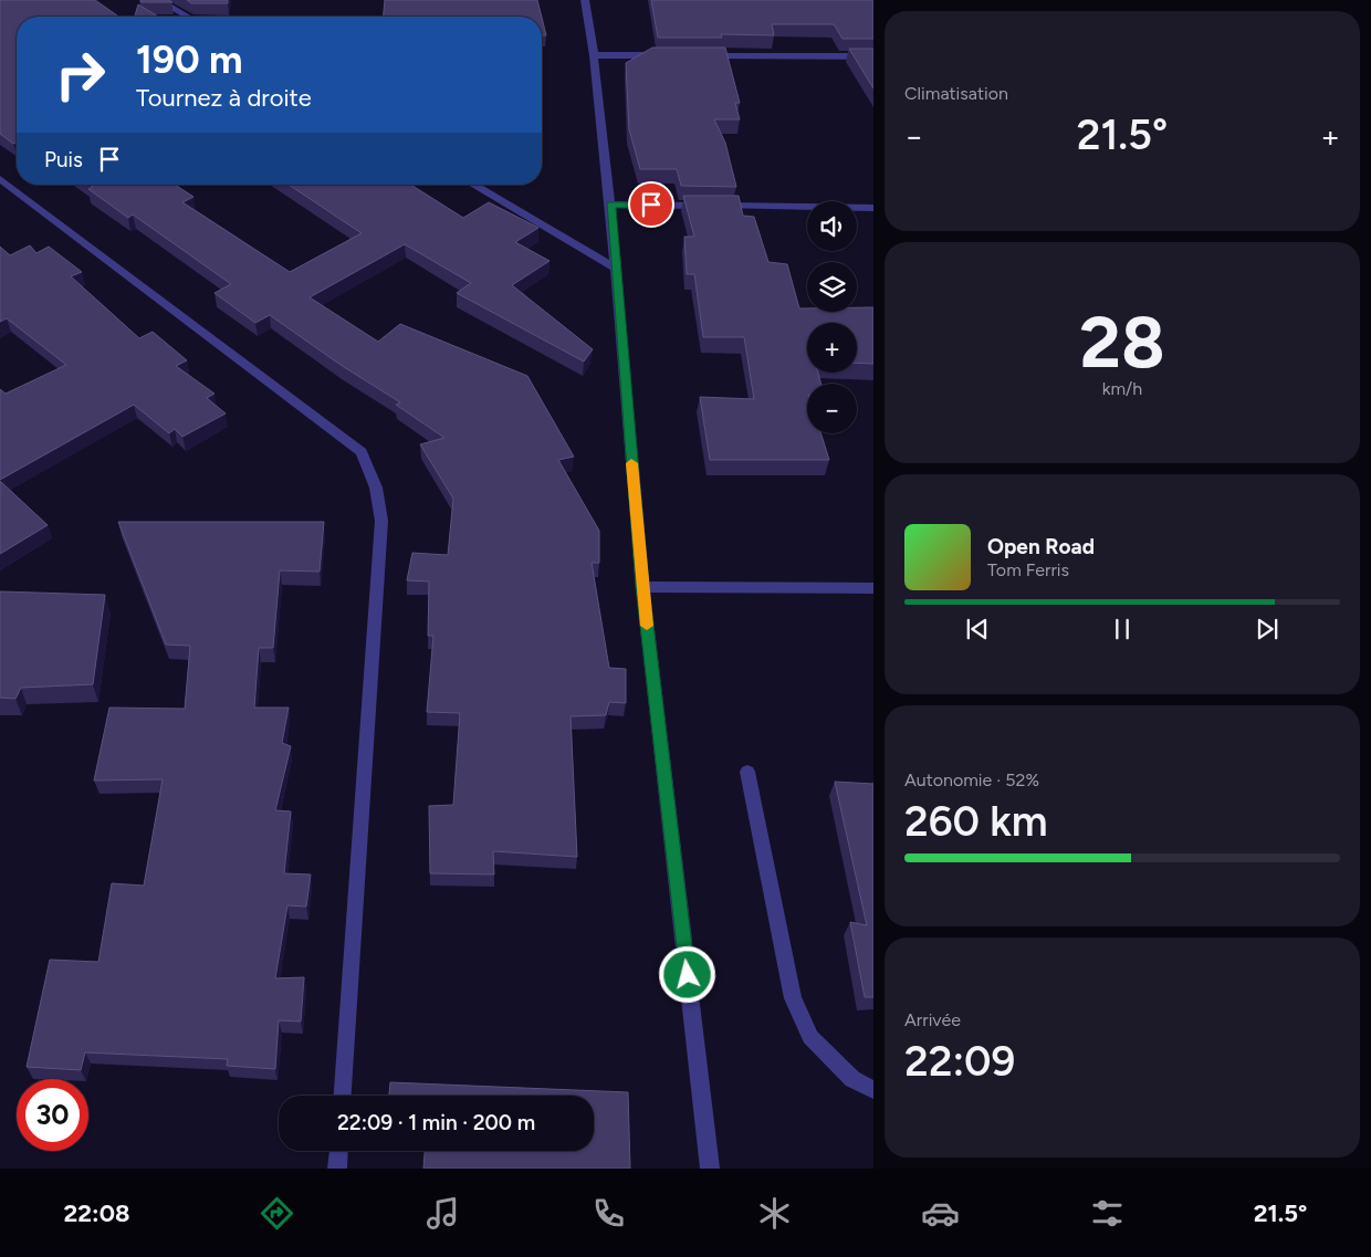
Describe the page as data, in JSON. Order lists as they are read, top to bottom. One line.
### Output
{"page":{"tile":["Climatisation",["28","km/h"],["Autonomie · 52%","260 km"],["Arrivée","22:09"]],"turn":["190 m","Tournez à droite"],"heat":["−","21.5°","+"],"then":"Puis","map_buttons":["+","−"],"song":["Open Road","Tom Ferris"],"limit":"30","trip":"22:09 · 1 min · 200 m","tabs":["22:08","21.5°"]}}
